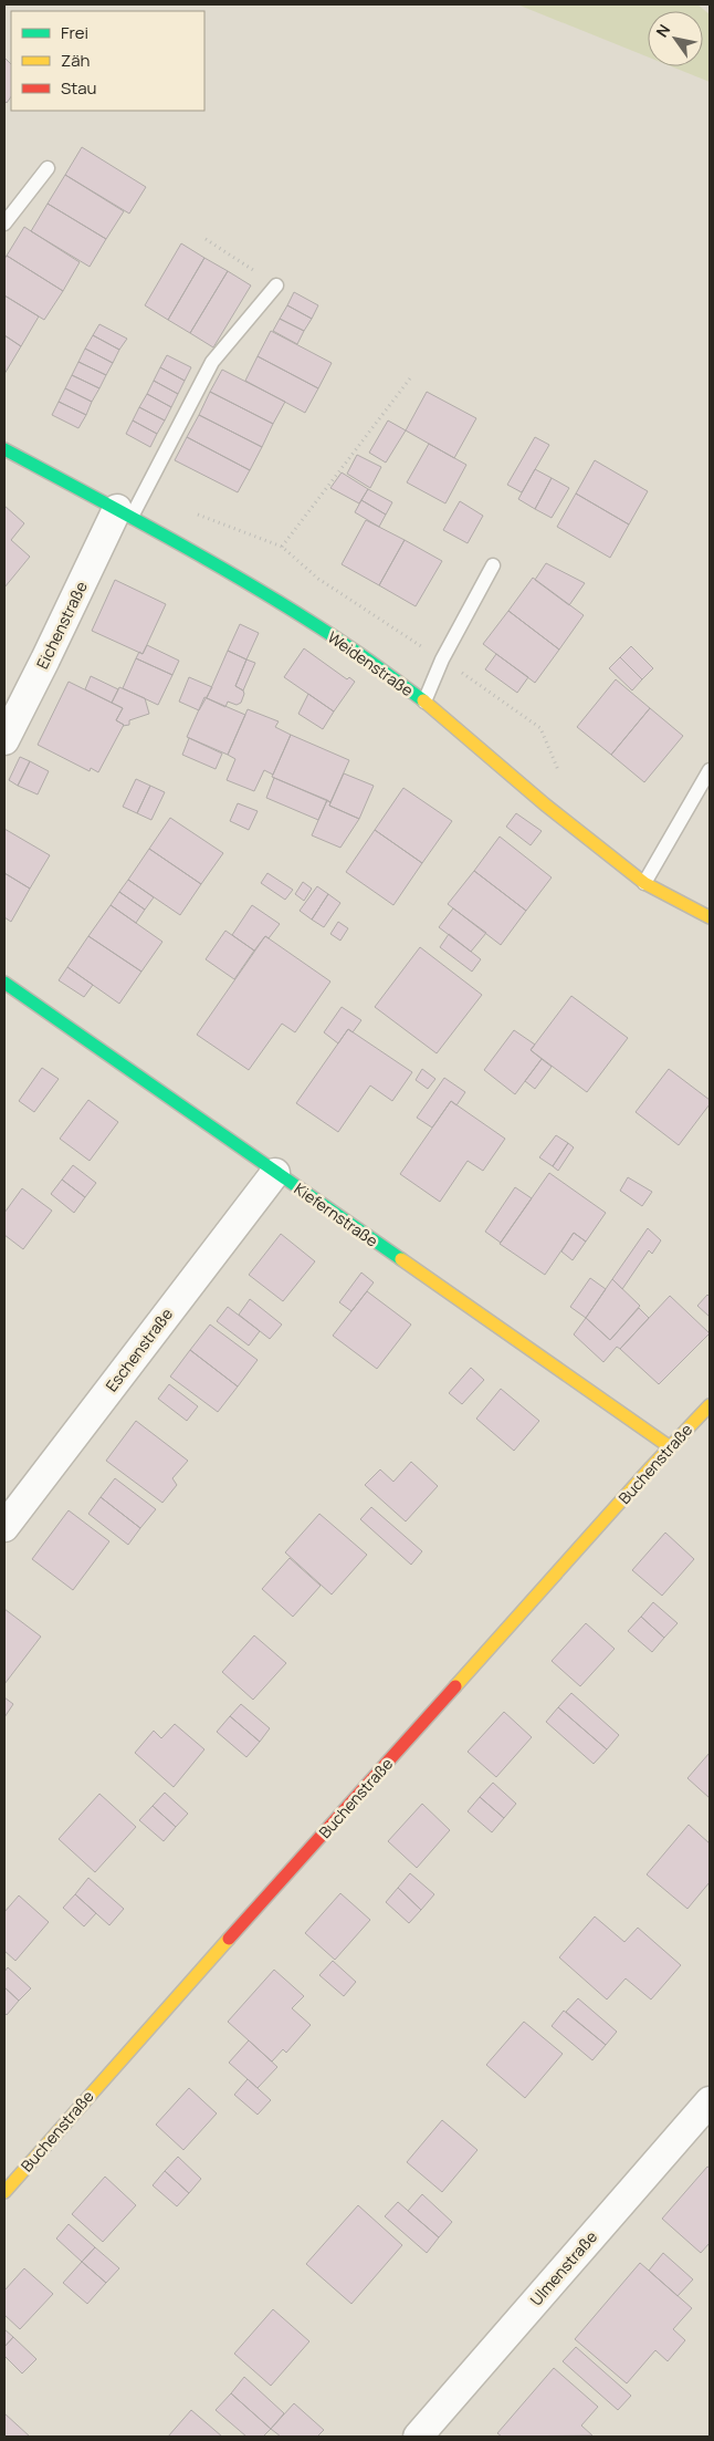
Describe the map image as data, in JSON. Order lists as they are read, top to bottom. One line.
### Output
{"streets":{"street":["Eichenstraße","Weidenstraße","Kiefernstraße","Eschenstraße","Buchenstraße","Ulmenstraße"]},"crossings":[["Eichenstraße","Weidenstraße"],["Kiefernstraße","Eschenstraße"],["Kiefernstraße","Buchenstraße"]],"legend":["Frei","Zäh","Stau"],"north":"top left"}
